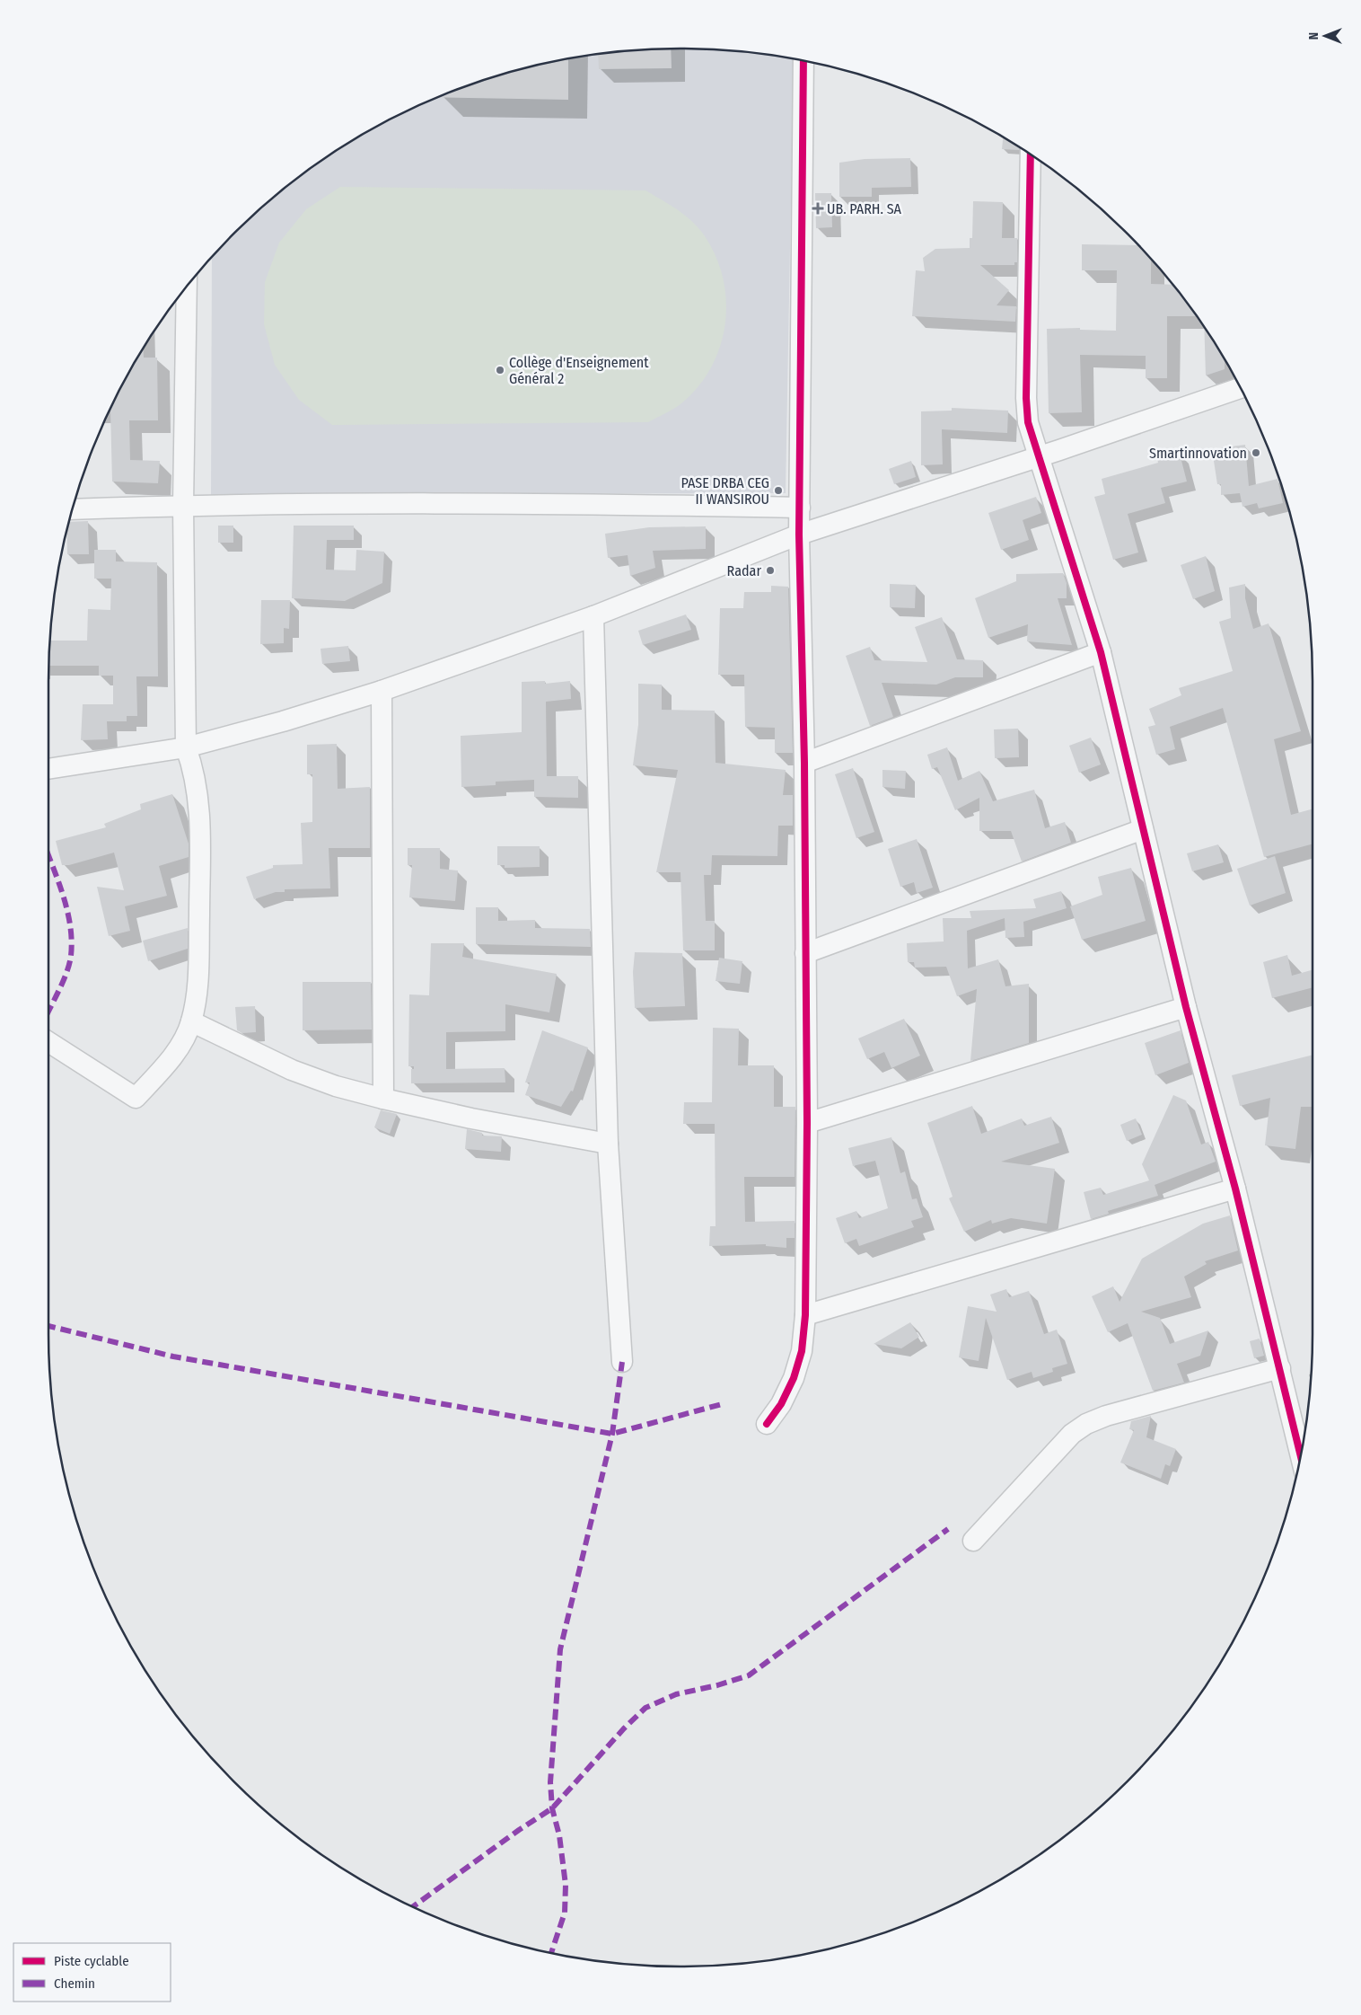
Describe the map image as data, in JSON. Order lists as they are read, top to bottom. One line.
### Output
{"places":{"health":["UB. PARH. SA"],"other":["Collège d'Enseignement Général 2","Smartinnovation","PASE DRBA CEG II WANSIROU","Radar"]},"legend":["Piste cyclable","Chemin"],"north":"left"}
